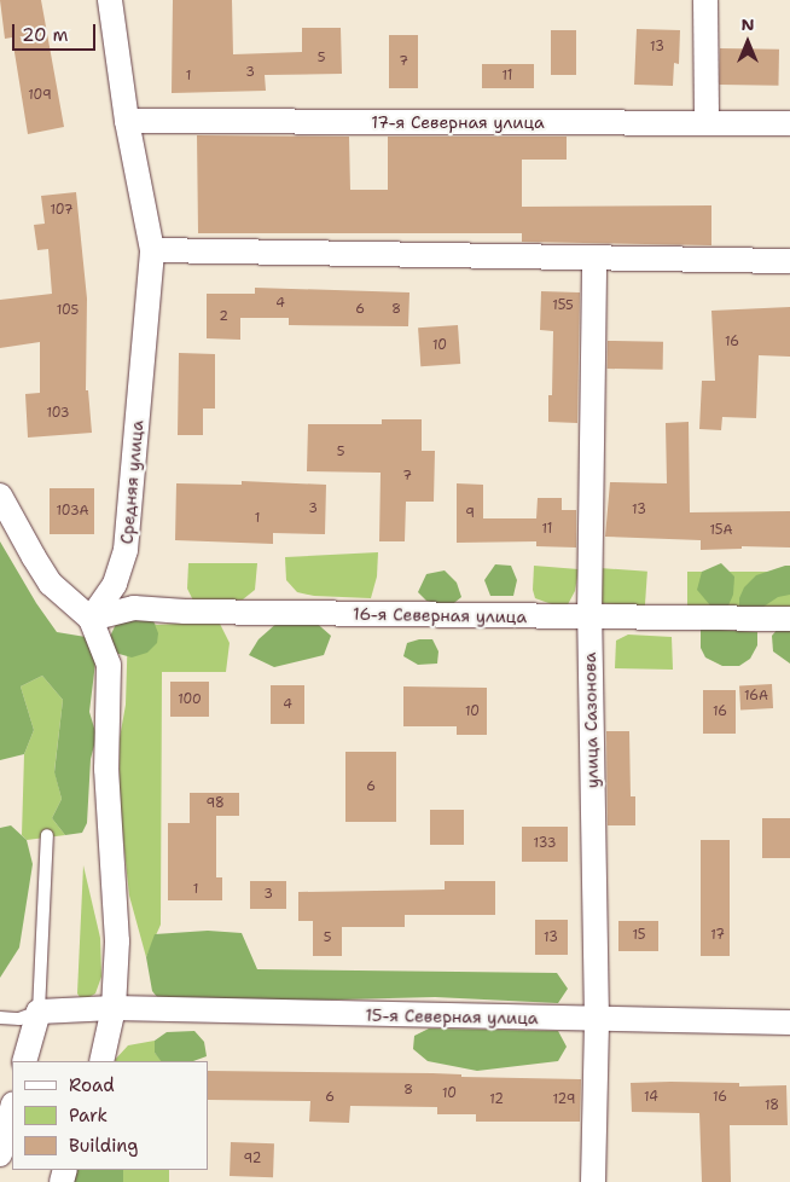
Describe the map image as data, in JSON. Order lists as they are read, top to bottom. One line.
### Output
{"streets":{"street":["17-я Северная улица","Средняя улица","16-я Северная улица","улица Сазонова","15-я Северная улица"]},"crossings":[["17-я Северная улица","Средняя улица"],["Средняя улица","16-я Северная улица"],["16-я Северная улица","улица Сазонова"],["улица Сазонова","15-я Северная улица"]],"house_numbers":["13","5","7","3","1","11","109","107","4","155","6","8","105","2","16","10","103","5","7","3","13","103А","9","1","11","15А","16А","100","4","10","16","6","98","133","1","3","15","17","5","13","8","10","6","14","16","12","129","18","92"],"legend":["Road","Park","Building"],"scale_bar":"20 m","north":"top"}
